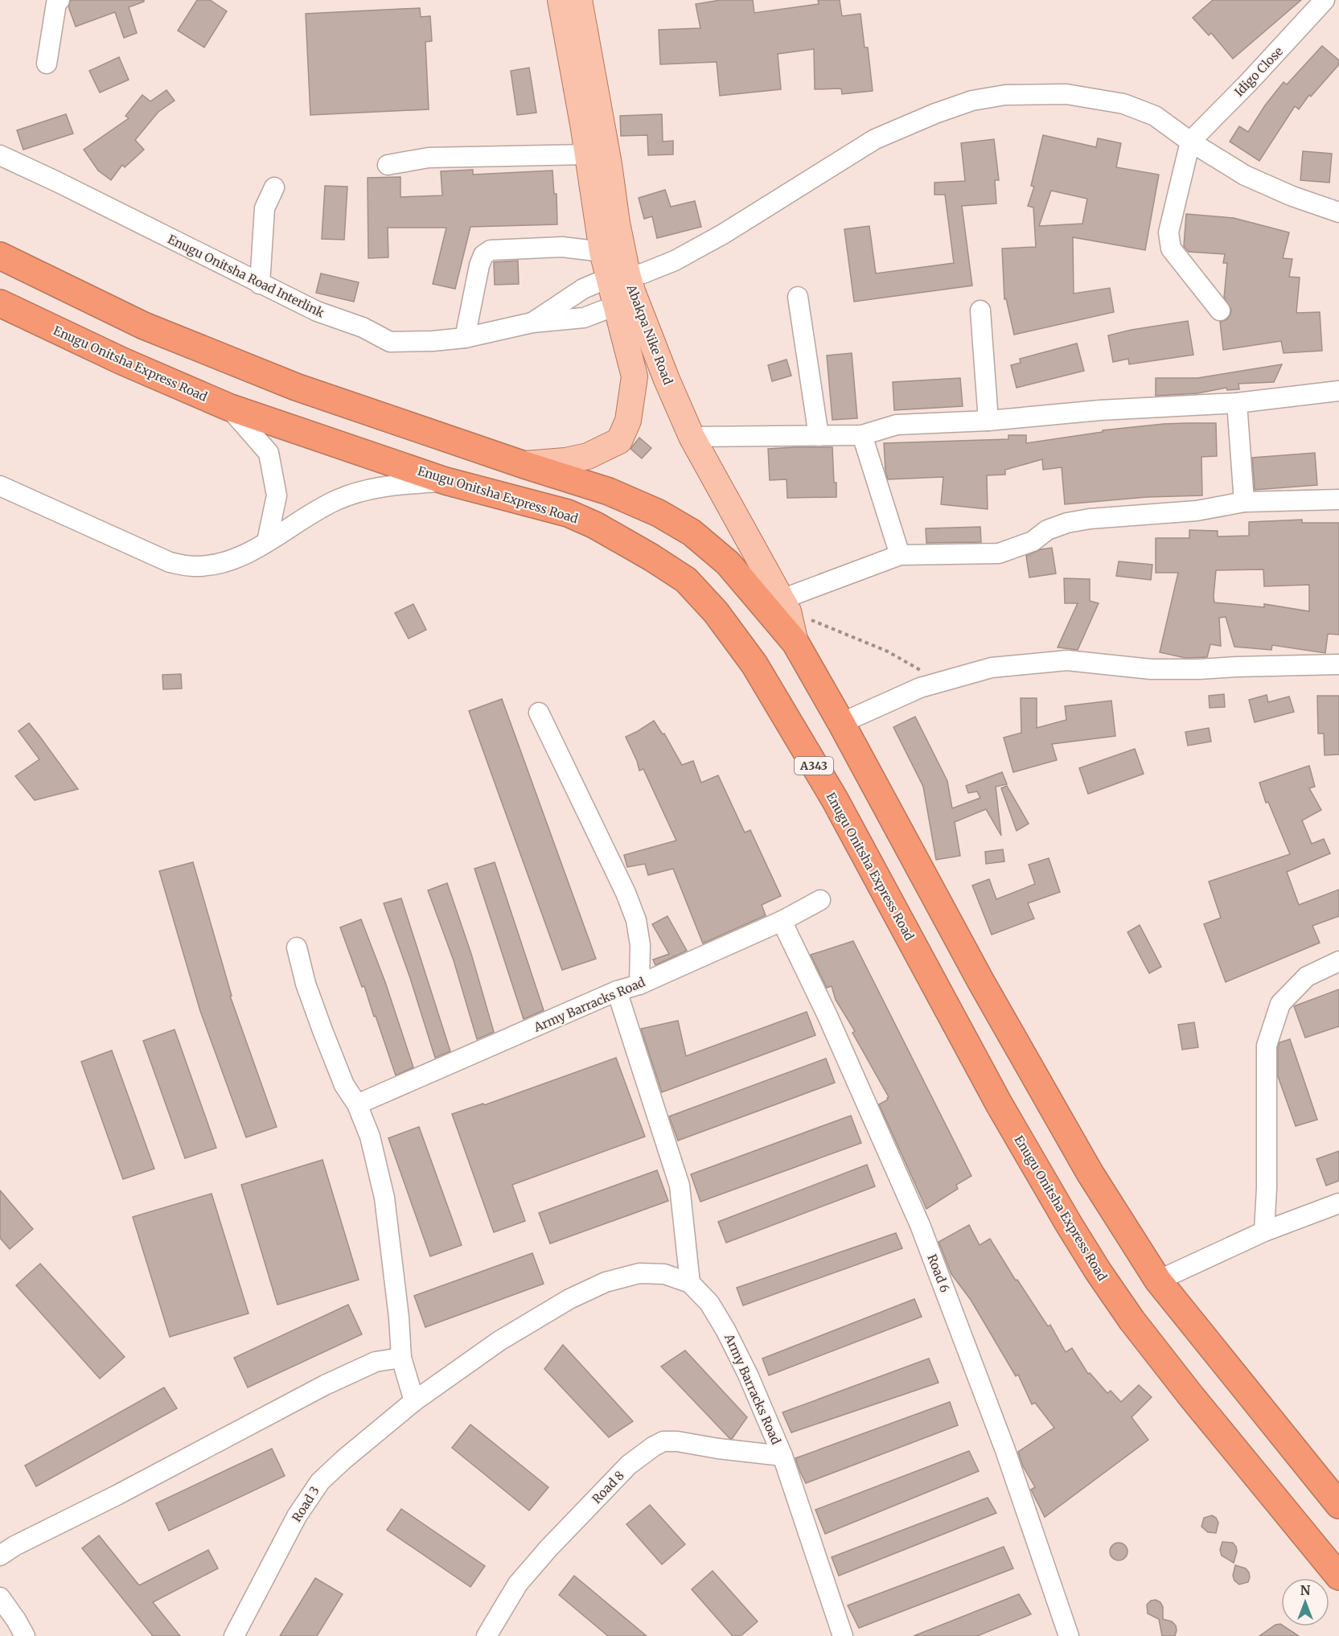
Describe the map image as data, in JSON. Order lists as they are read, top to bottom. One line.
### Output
{"streets":{"highway":["Enugu Onitsha Express Road","A343"],"main road":["Abakpa Nike Road"],"street":["Idigo Close","Enugu Onitsha Road Interlink","Army Barracks Road","Road 6","Road 8","Road 3"]},"crossings":[["Enugu Onitsha Road Interlink","Abakpa Nike Road"],["Army Barracks Road","Road 6"],["Army Barracks Road","Road 8"],["Army Barracks Road","Road 3"]],"north":"top"}
